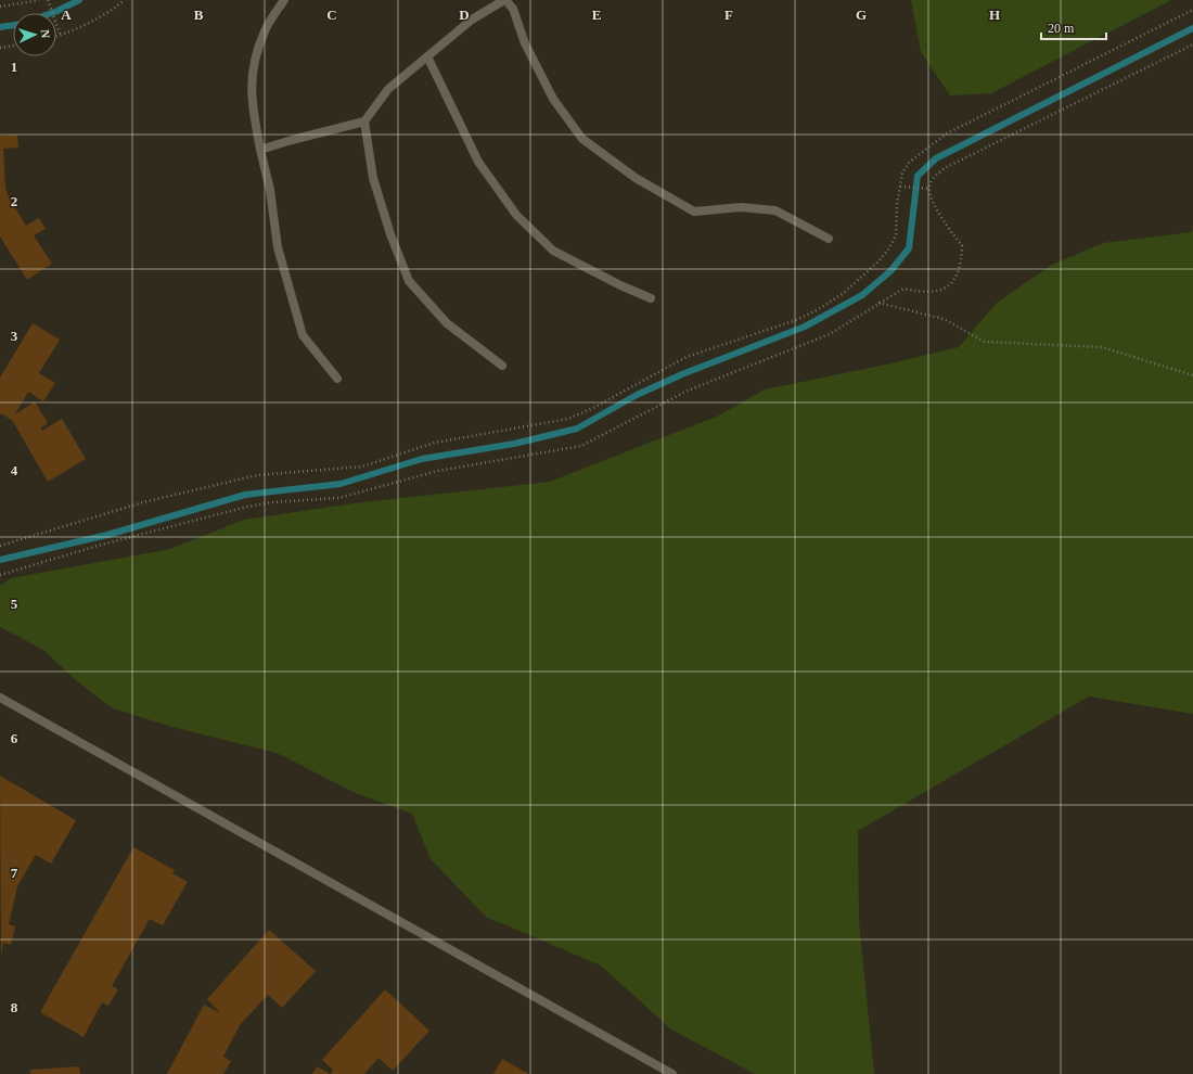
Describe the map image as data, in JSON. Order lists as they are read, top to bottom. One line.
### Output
{"scale_bar":"20 m","north":"right","grid":{"columns":["A","B","C","D","E","F","G","H"],"rows":["1","2","3","4","5","6","7","8"]}}
